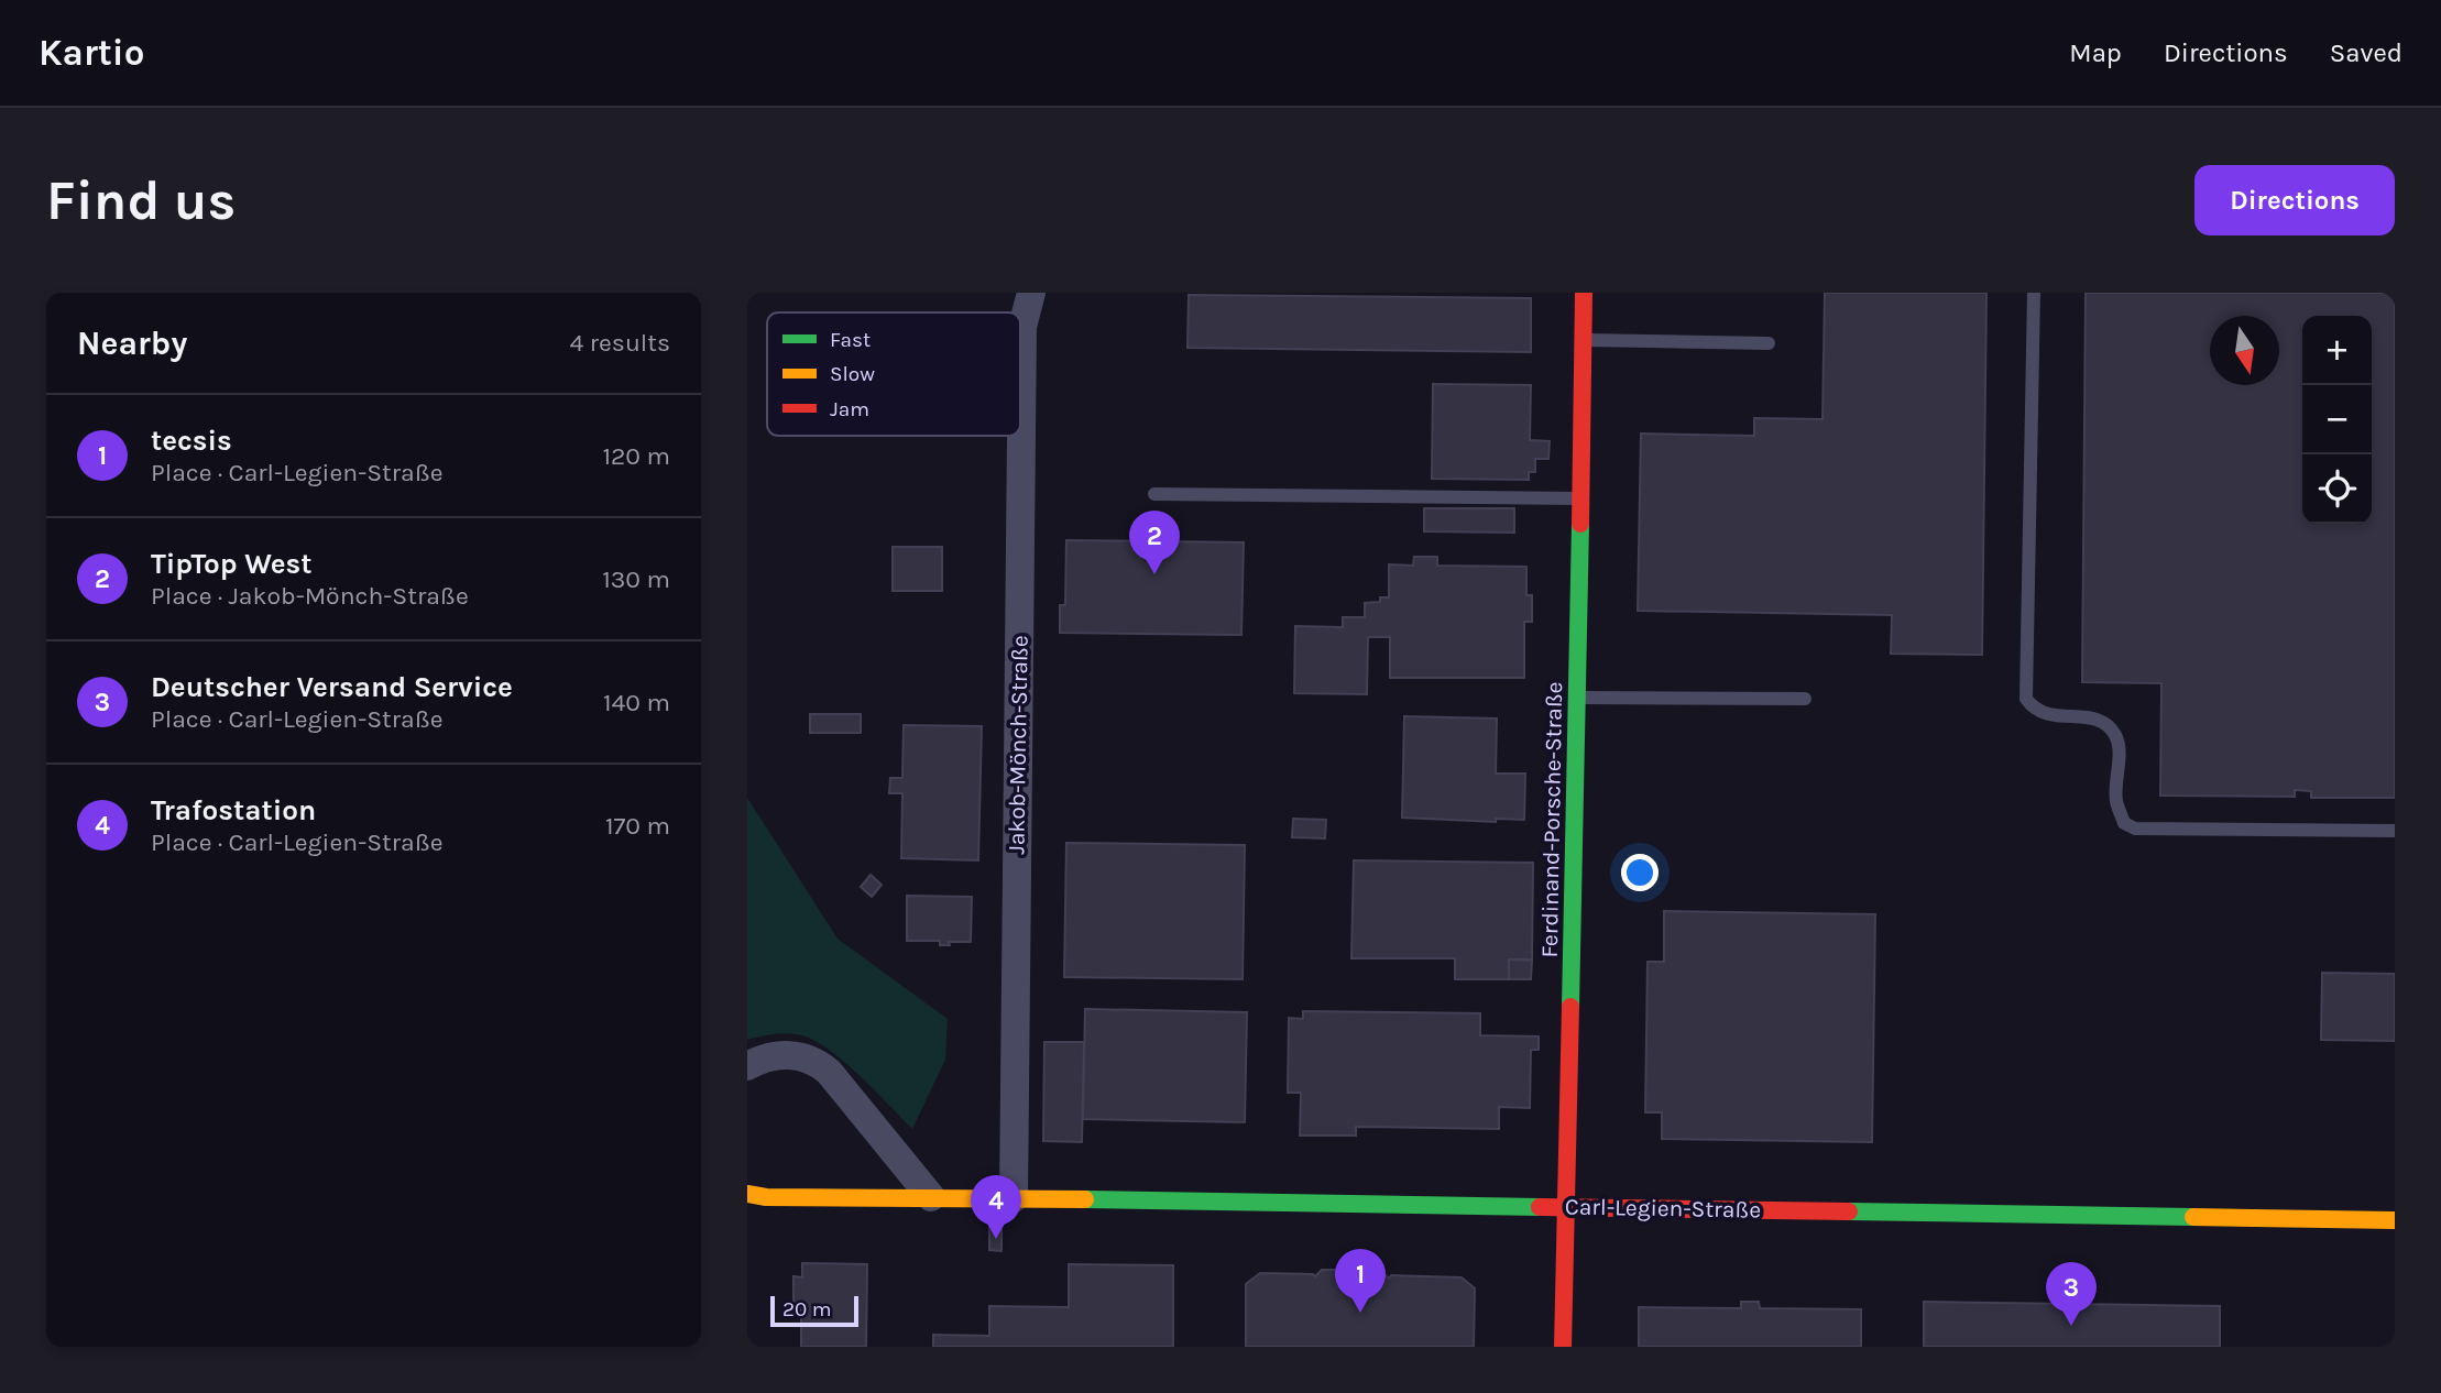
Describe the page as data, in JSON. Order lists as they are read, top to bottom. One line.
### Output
{"streets":{"street":["Jakob-Mönch-Straße","Ferdinand-Porsche-Straße","Carl-Legien-Straße"]},"crossings":[["Jakob-Mönch-Straße","Carl-Legien-Straße"],["Ferdinand-Porsche-Straße","Carl-Legien-Straße"]],"legend":["Fast","Slow","Jam"],"scale_bar":"20 m","north":"bottom","page":{"header":"Kartio","nav":["Map","Directions","Saved"],"buttons":"Directions","title":"Find us","heading":["Nearby","4 results"],"map_buttons":["+","−"],"list":[{"mark":"1","name":"tecsis","note":"Place · Carl-Legien-Straße","value":"120 m"},{"mark":"2","name":"TipTop West","note":"Place · Jakob-Mönch-Straße","value":"130 m"},{"mark":"3","name":"Deutscher Versand Service","note":"Place · Carl-Legien-Straße","value":"140 m"},{"mark":"4","name":"Trafostation","note":"Place · Carl-Legien-Straße","value":"170 m"}],"pins":["2","4","1","3"],"scale":"20 m"}}
